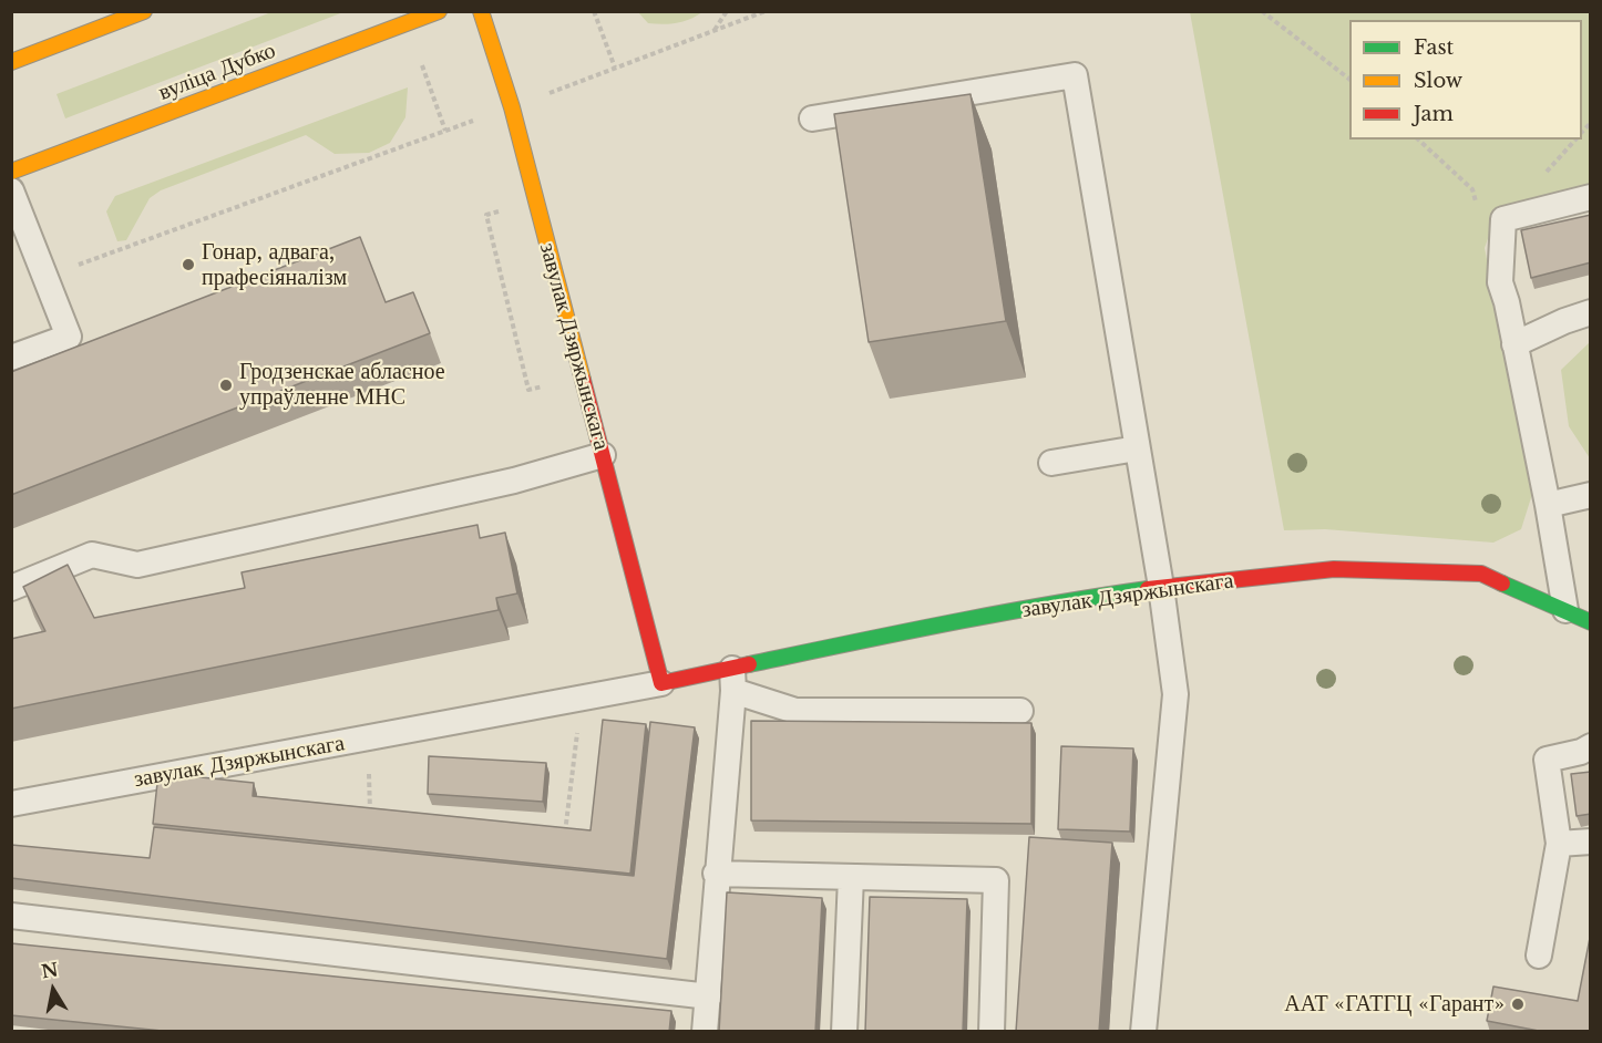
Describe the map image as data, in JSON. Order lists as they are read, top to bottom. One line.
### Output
{"streets":{"street":["вуліца Дубко","завулак Дзяржынскага"]},"places":["Гонар, адвага, прафесіяналізм","Гродзенскае абласное упраўленне МНС","ААТ «ГАТГЦ «Гарант»"],"legend":["Fast","Slow","Jam"],"north":"top"}
